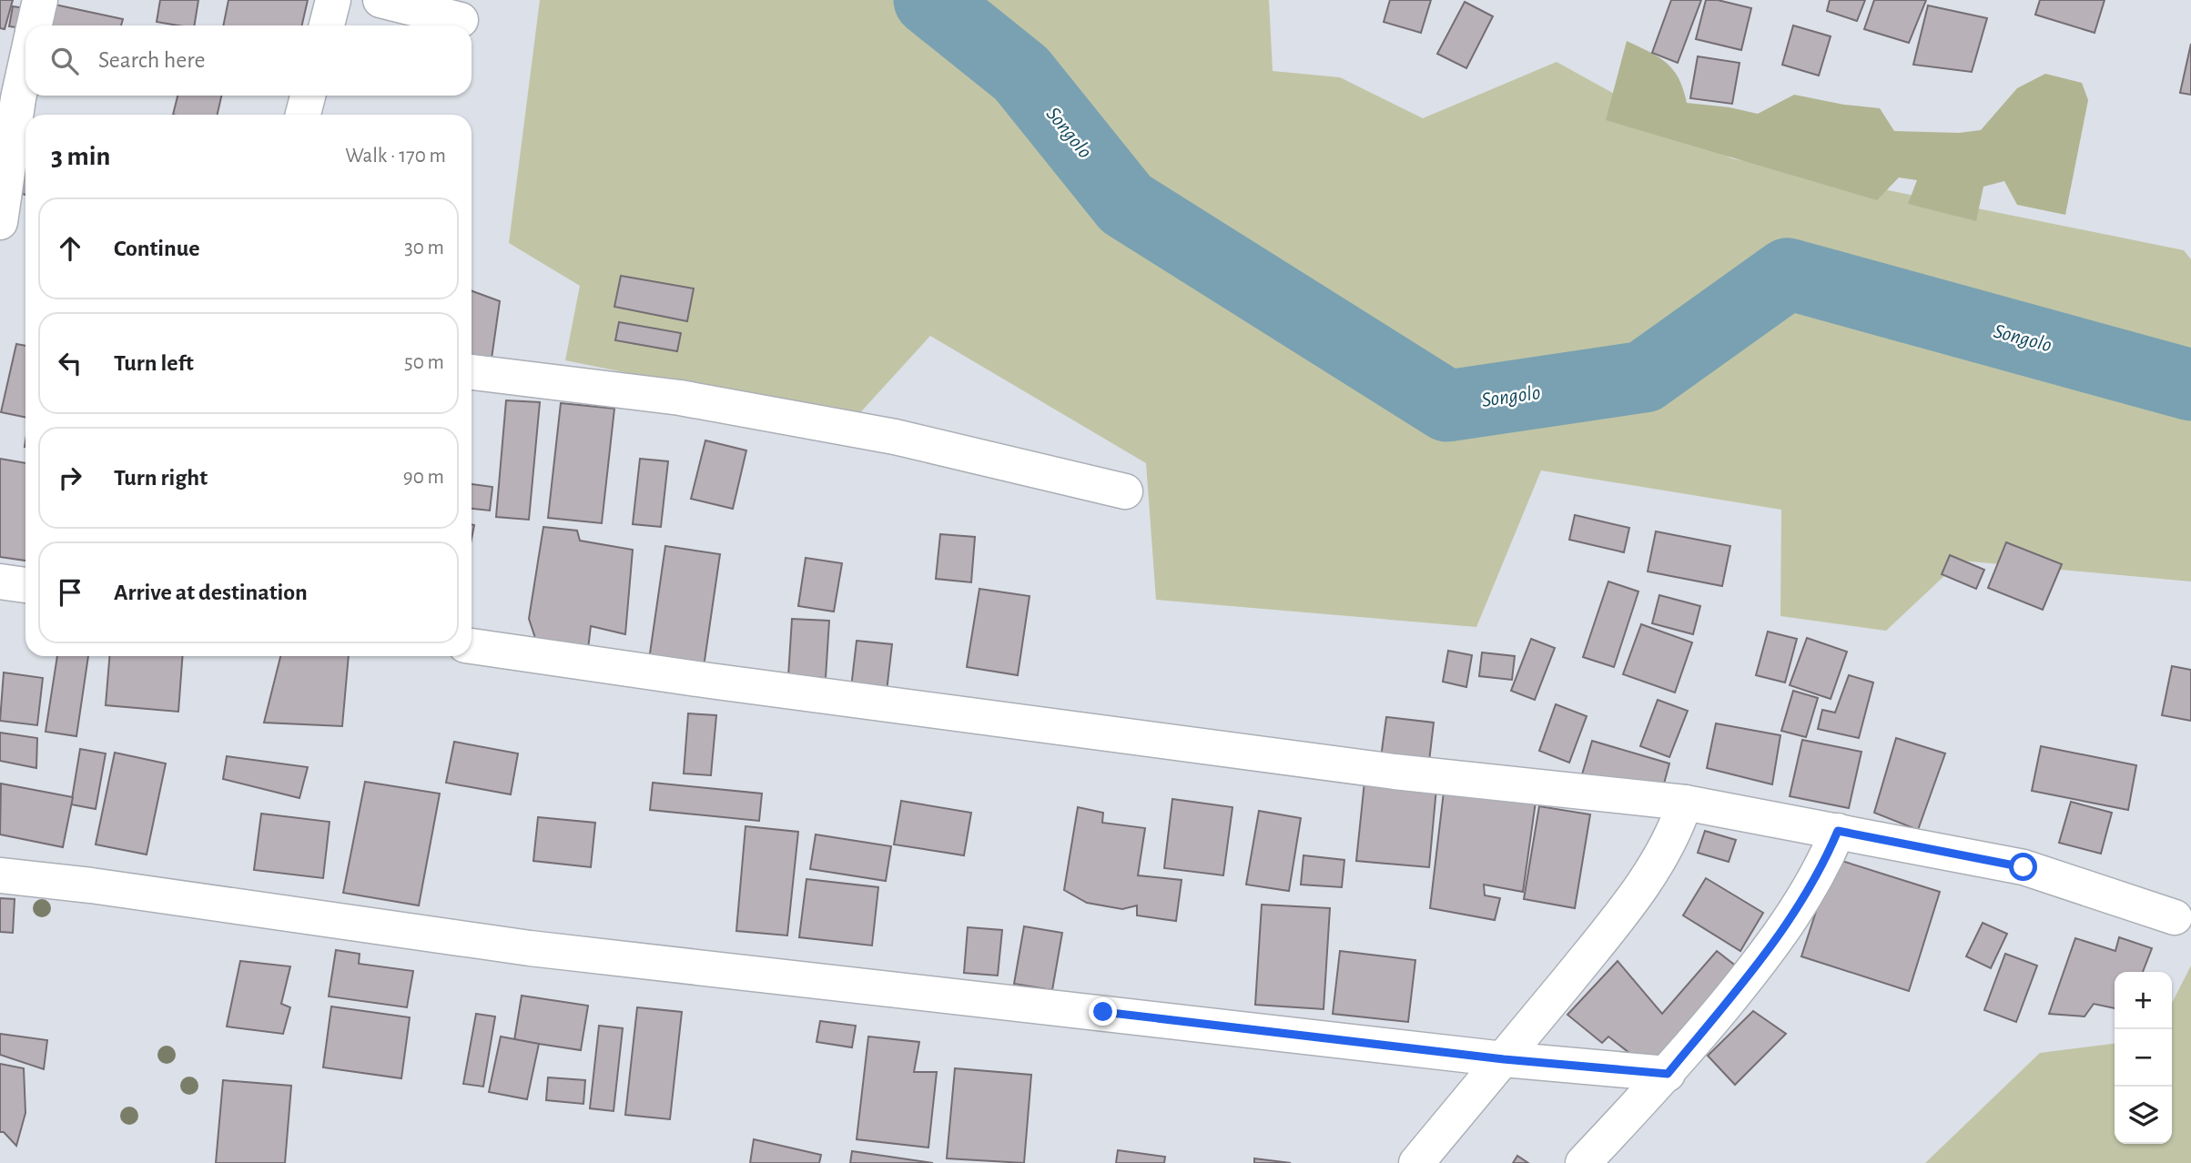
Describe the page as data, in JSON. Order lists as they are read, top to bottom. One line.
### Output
{"water":["Songolo"],"page":{"search":"Search here","heading":["3 min","Walk · 170 m"],"list":[["Continue","30 m"],["Turn left","50 m"],["Turn right","90 m"],"Arrive at destination"],"map_buttons":["+","−"]}}
